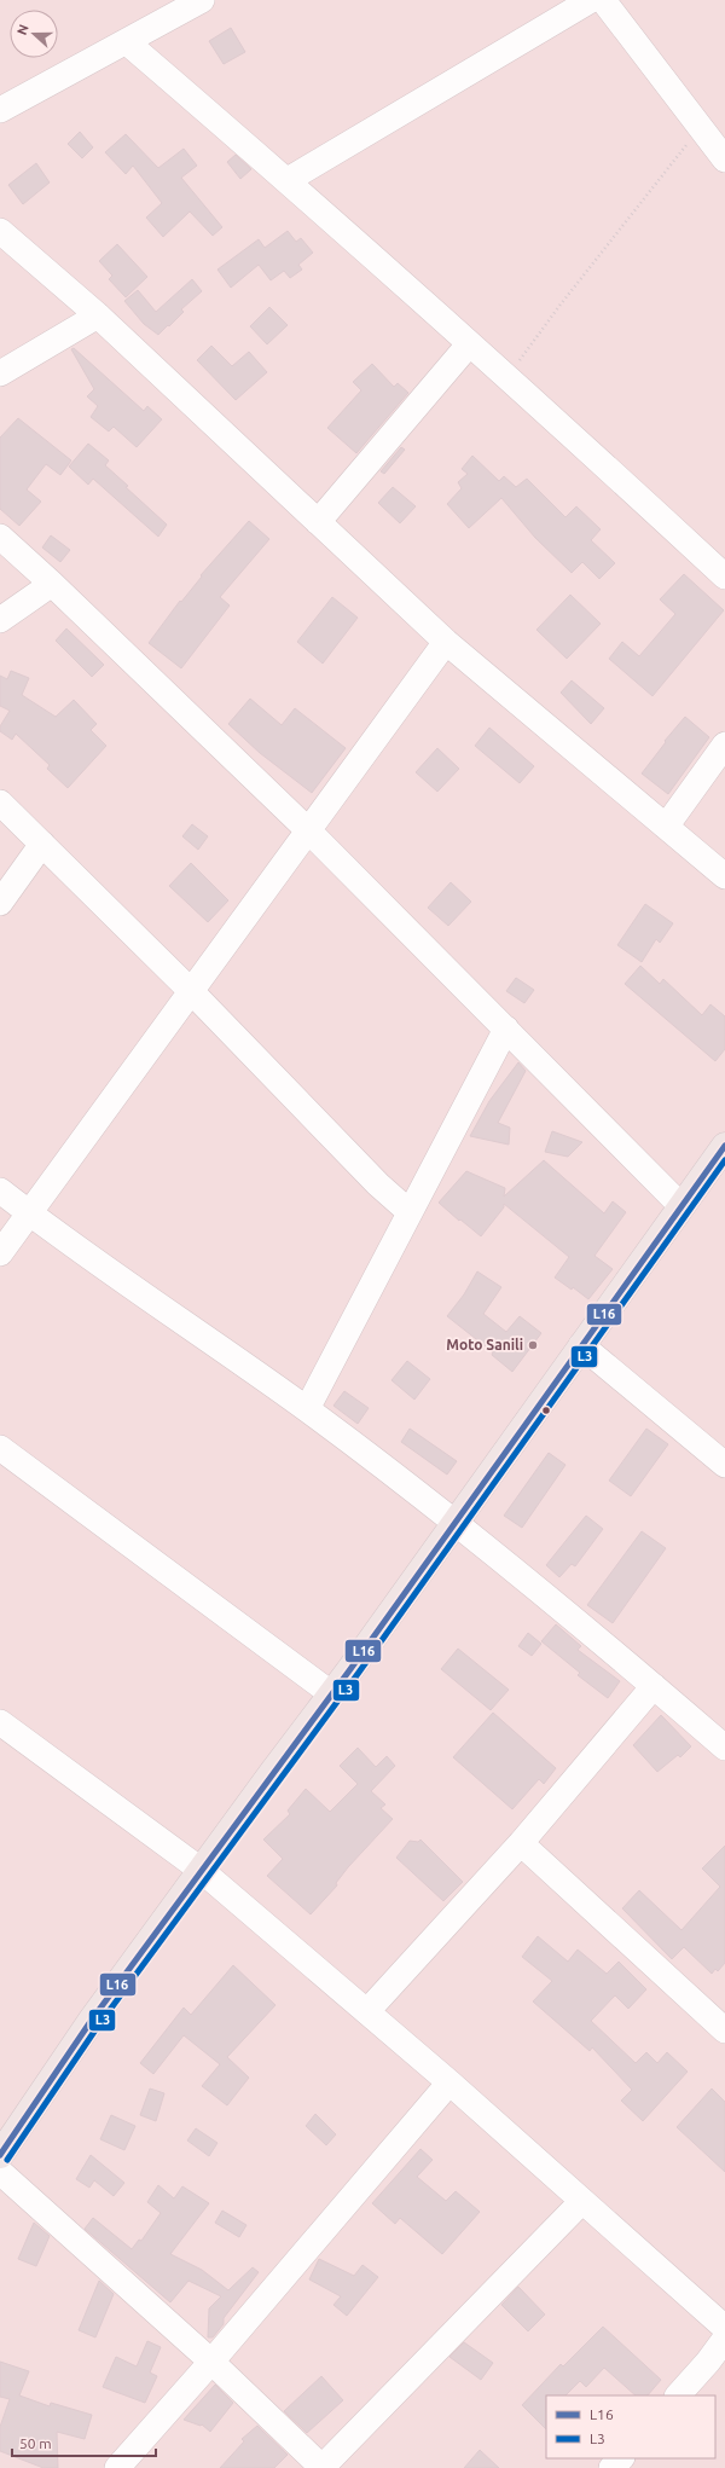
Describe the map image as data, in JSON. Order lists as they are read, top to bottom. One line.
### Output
{"places":["Moto Sanili"],"lines":["transit line L16","transit line L3"],"legend":["L16","L3"],"scale_bar":"50 m","north":"left"}
